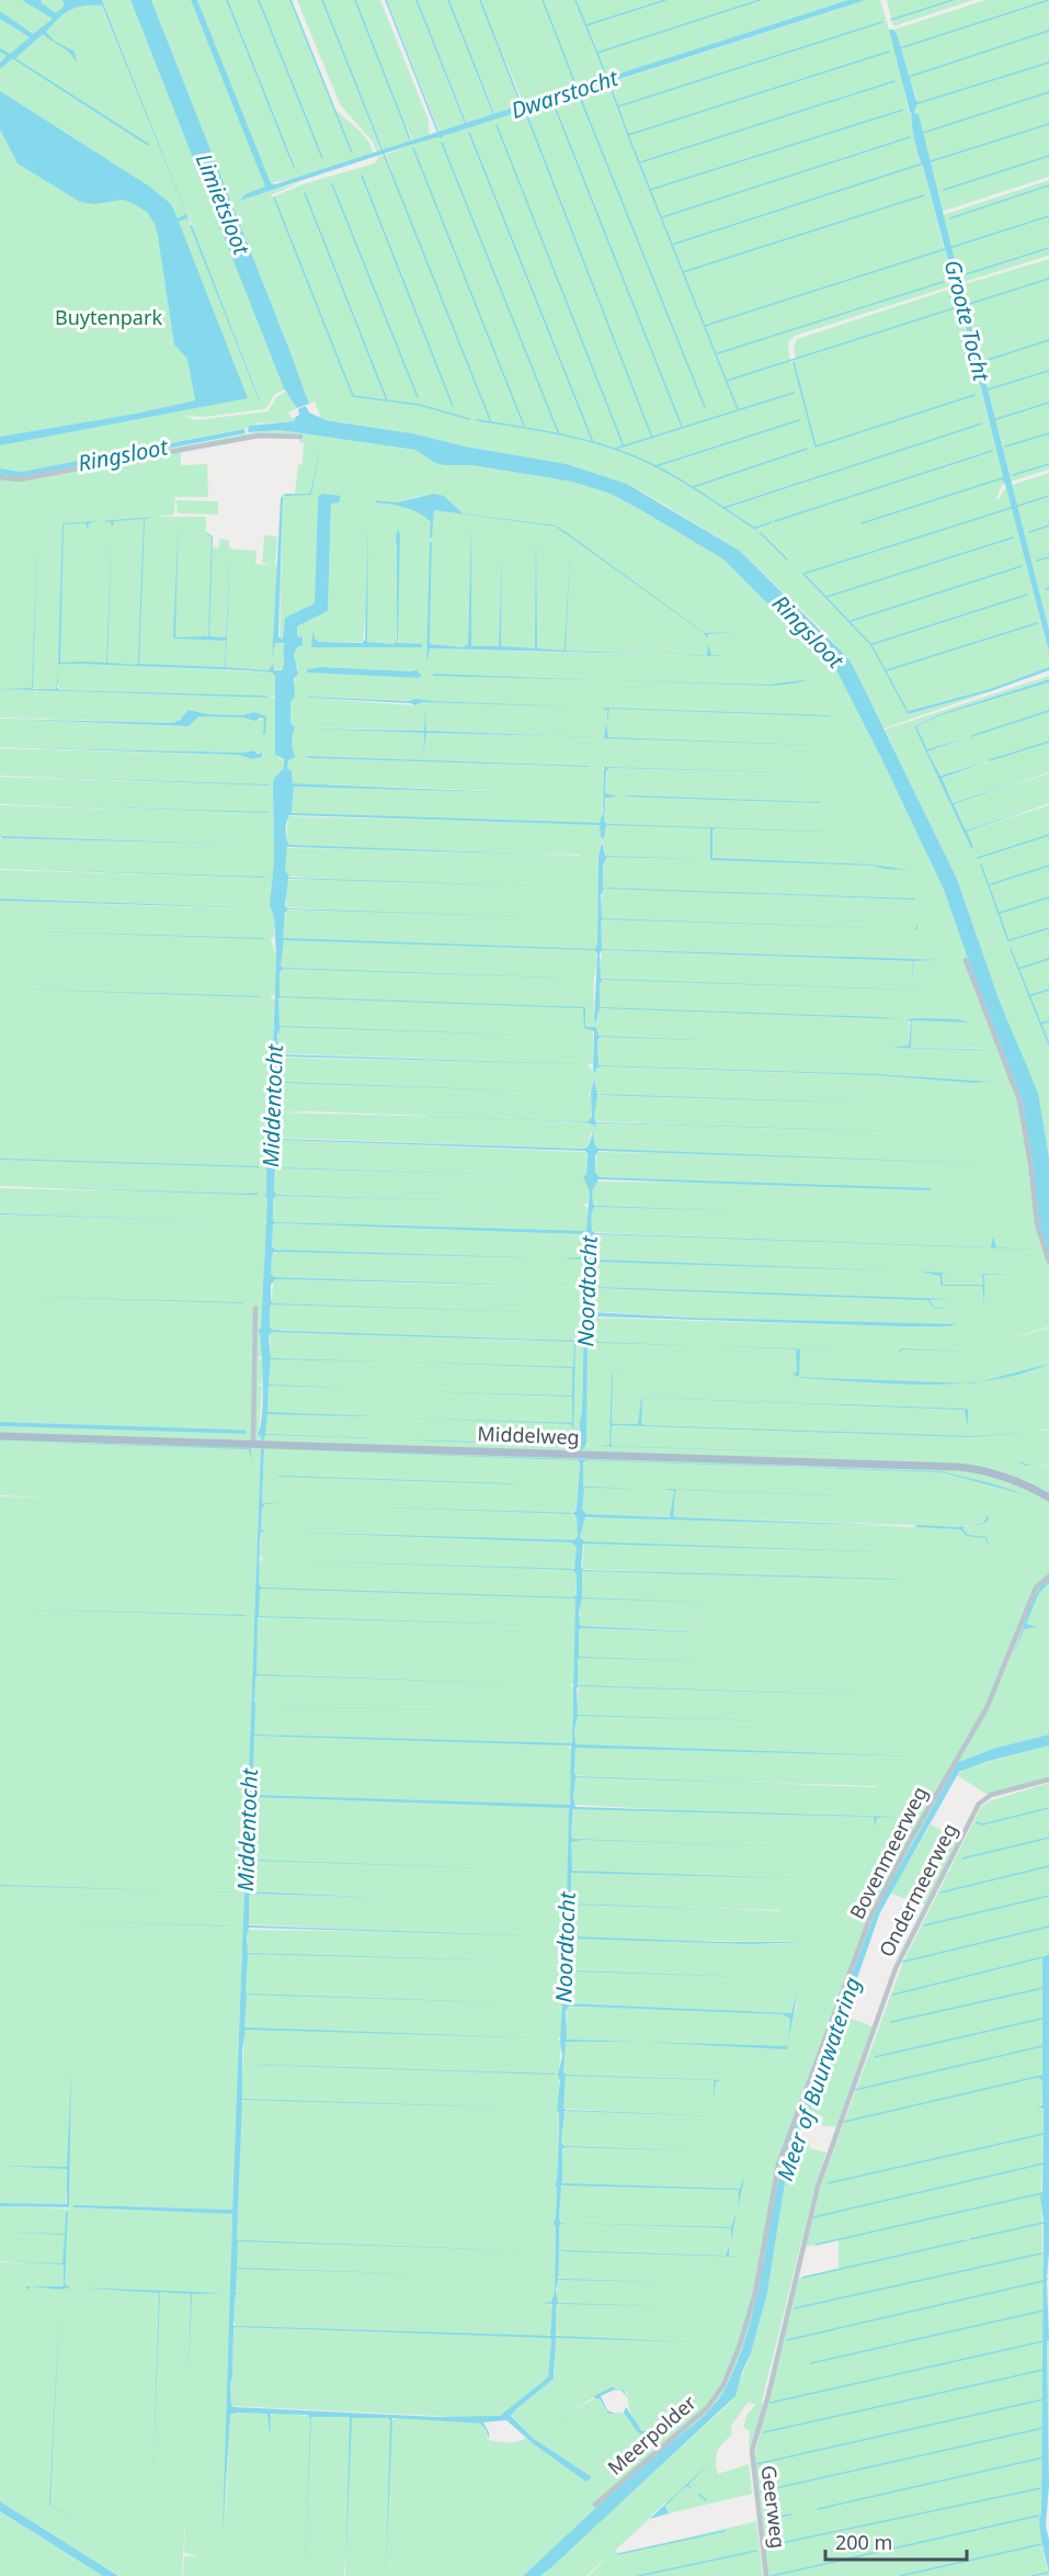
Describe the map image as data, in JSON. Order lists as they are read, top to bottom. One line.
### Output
{"streets":{"main road":["Middelweg"],"street":["Bovenmeerweg","Ondermeerweg","Meerpolder","Geerweg"]},"crossings":[["Bovenmeerweg","Meerpolder"],["Ondermeerweg","Geerweg"]],"water":["Dwarstocht","Limietsloot","Groote Tocht","Ringsloot","Middentocht","Noordtocht","Meer of Buurwatering"],"parks":["Buytenpark"],"scale_bar":"200 m"}
